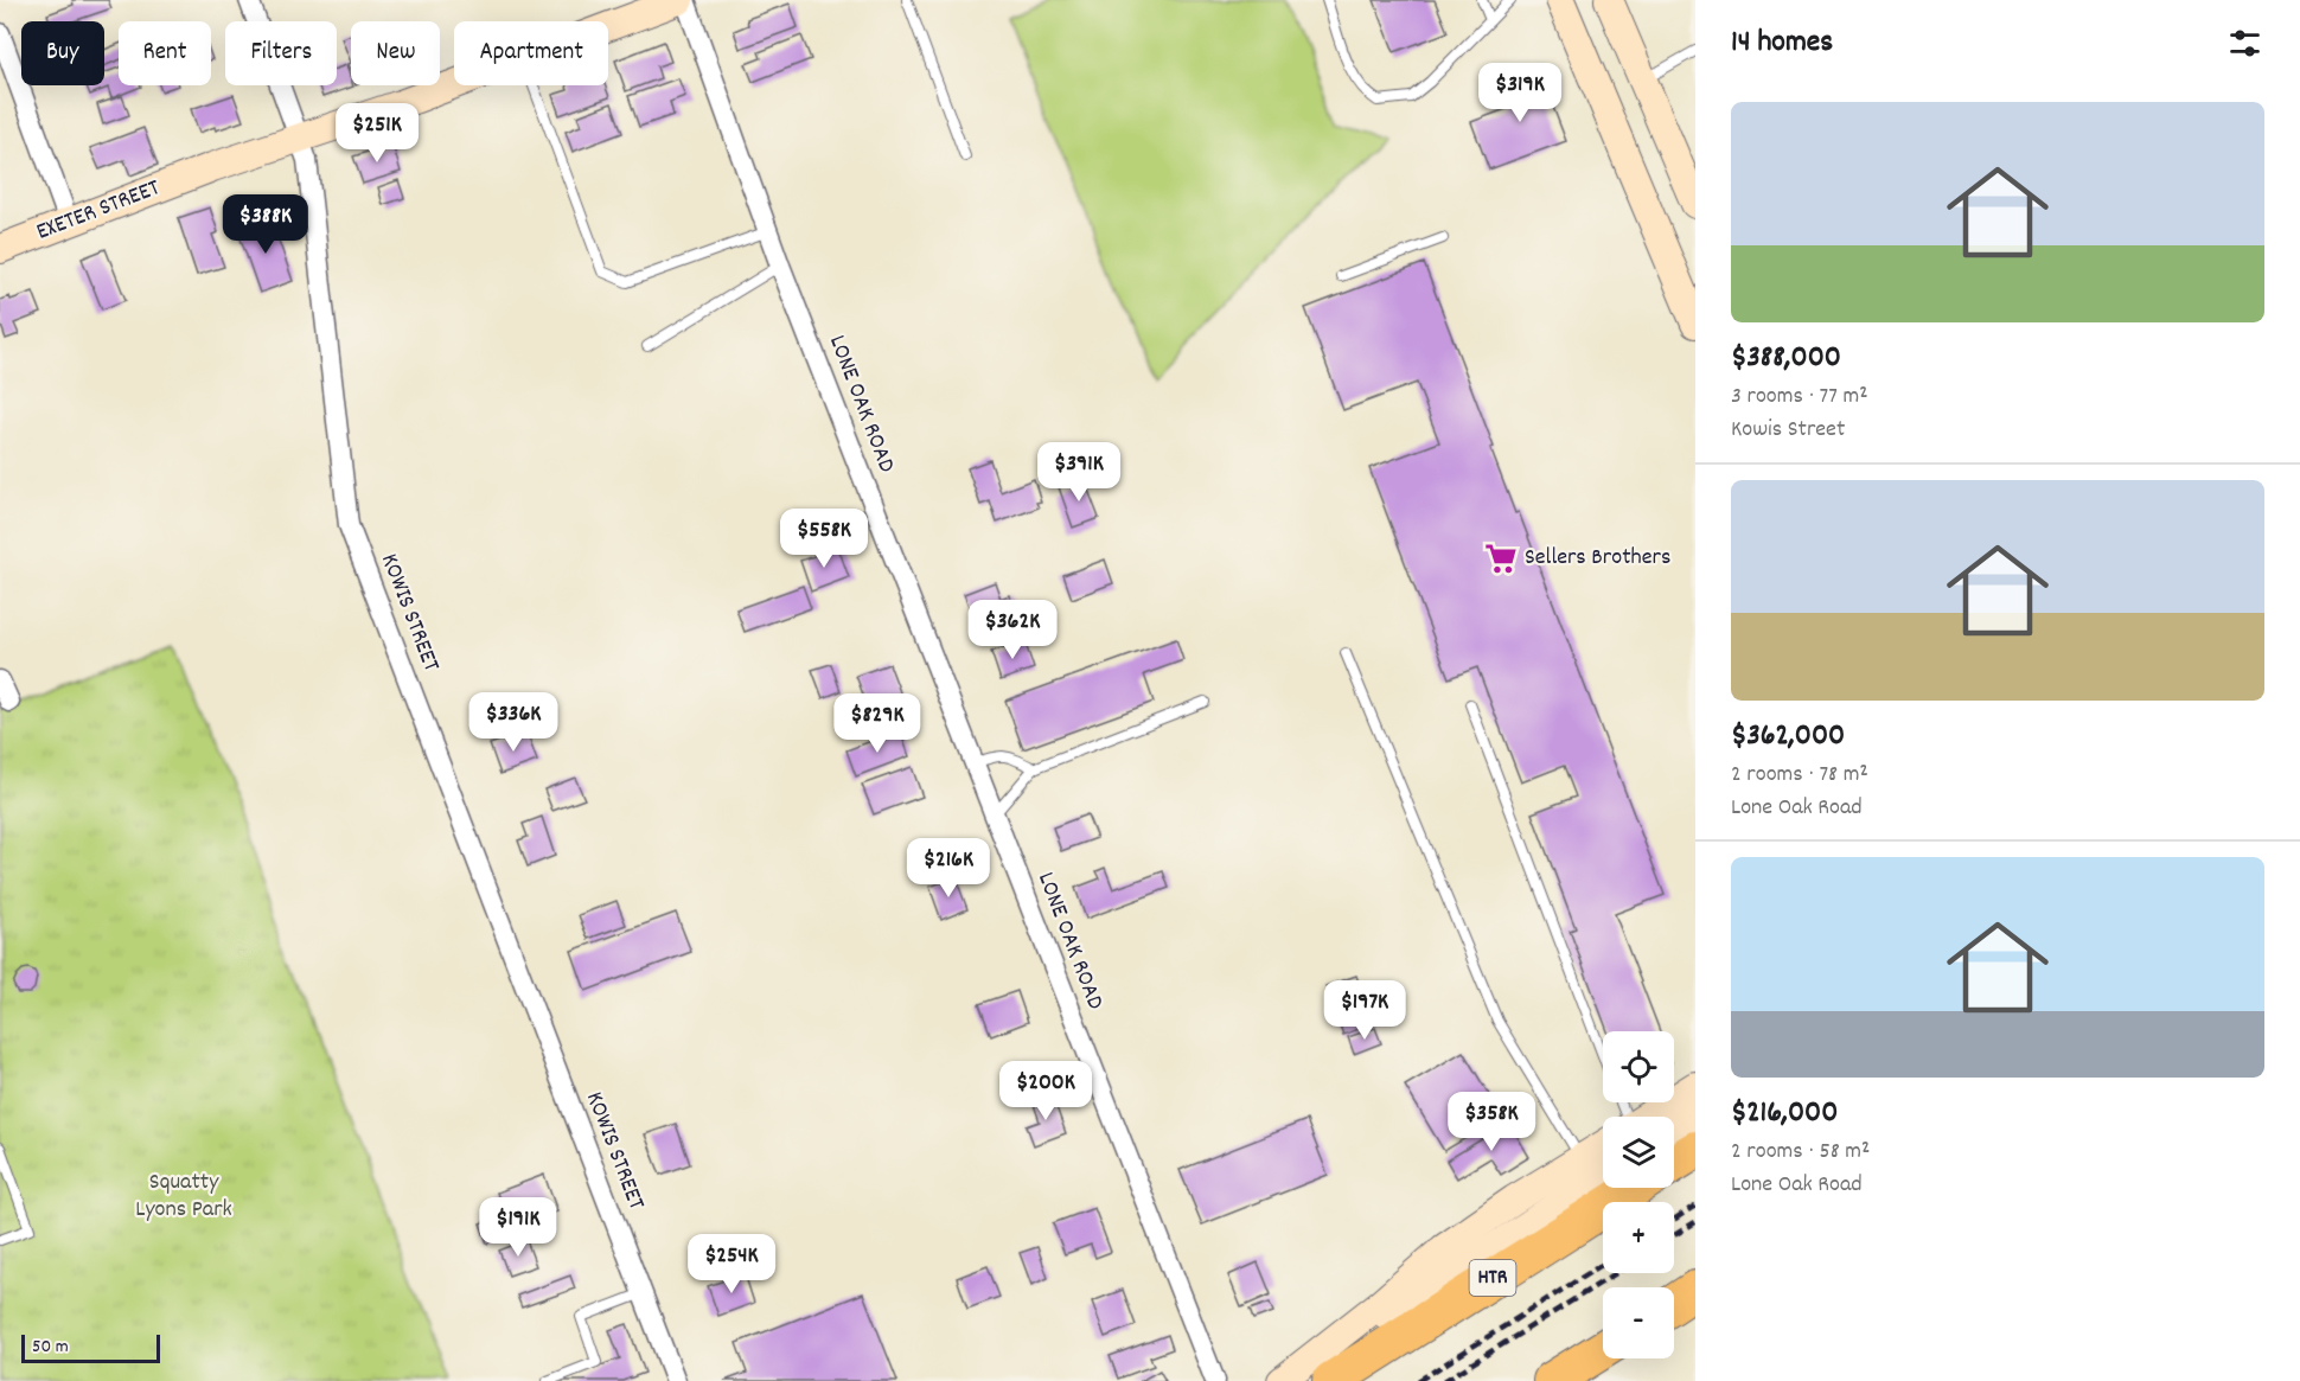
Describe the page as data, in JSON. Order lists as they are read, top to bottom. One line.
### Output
{"streets":{"highway":["HTR"],"main road":["EXETER STREET"],"street":["LONE OAK ROAD","KOWIS STREET"]},"crossings":[["EXETER STREET","LONE OAK ROAD"],["EXETER STREET","KOWIS STREET"]],"parks":["Squatty Lyons Park"],"places":{"supermarket":["Sellers Brothers"]},"scale_bar":"50 m","page":{"heading":"14 homes","chip":["Buy","Rent","Filters","New","Apartment"],"price":["$319K","$251K","$388K","$391K","$558K","$362K","$336K","$829K","$216K","$197K","$200K","$358K","$191K","$254K"],"list":[{"name":"$388,000","note":"3 rooms · 77 m² · Kowis Street"},{"name":"$362,000","note":"2 rooms · 78 m² · Lone Oak Road"},{"name":"$216,000","note":"2 rooms · 58 m² · Lone Oak Road"}],"map_buttons":["+","−"],"scale":"50 m"}}
